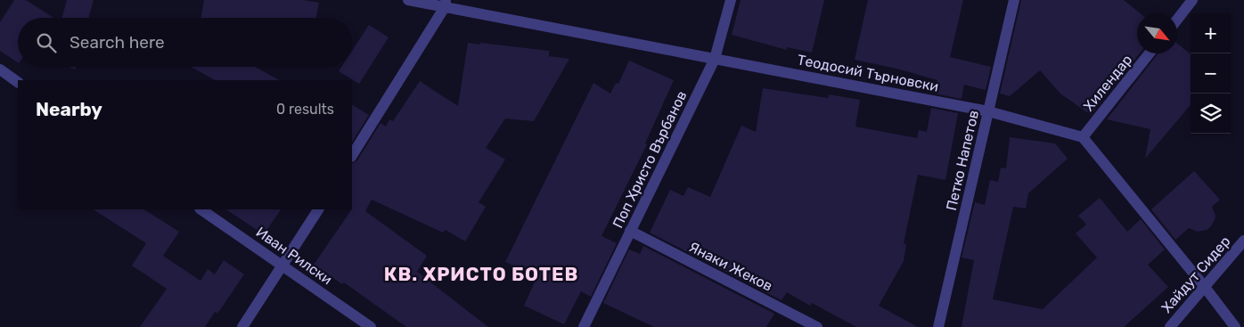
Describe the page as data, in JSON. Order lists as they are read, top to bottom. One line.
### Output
{"streets":{"street":["Теодосий Търновски","Хилендар","Поп Христо Върбанов","Петко Напетов","Иван Рилски","Янаки Жеков","Хайдут Сидер"]},"crossings":[["Теодосий Търновски","Хилендар"],["Теодосий Търновски","Поп Христо Върбанов"],["Теодосий Търновски","Петко Напетов"],["Поп Христо Върбанов","Янаки Жеков"]],"districts":["КВ. ХРИСТО БОТЕВ"],"north":"bottom right","page":{"map_buttons":["+","−"],"search":"Search here","heading":["Nearby","0 results"]}}
